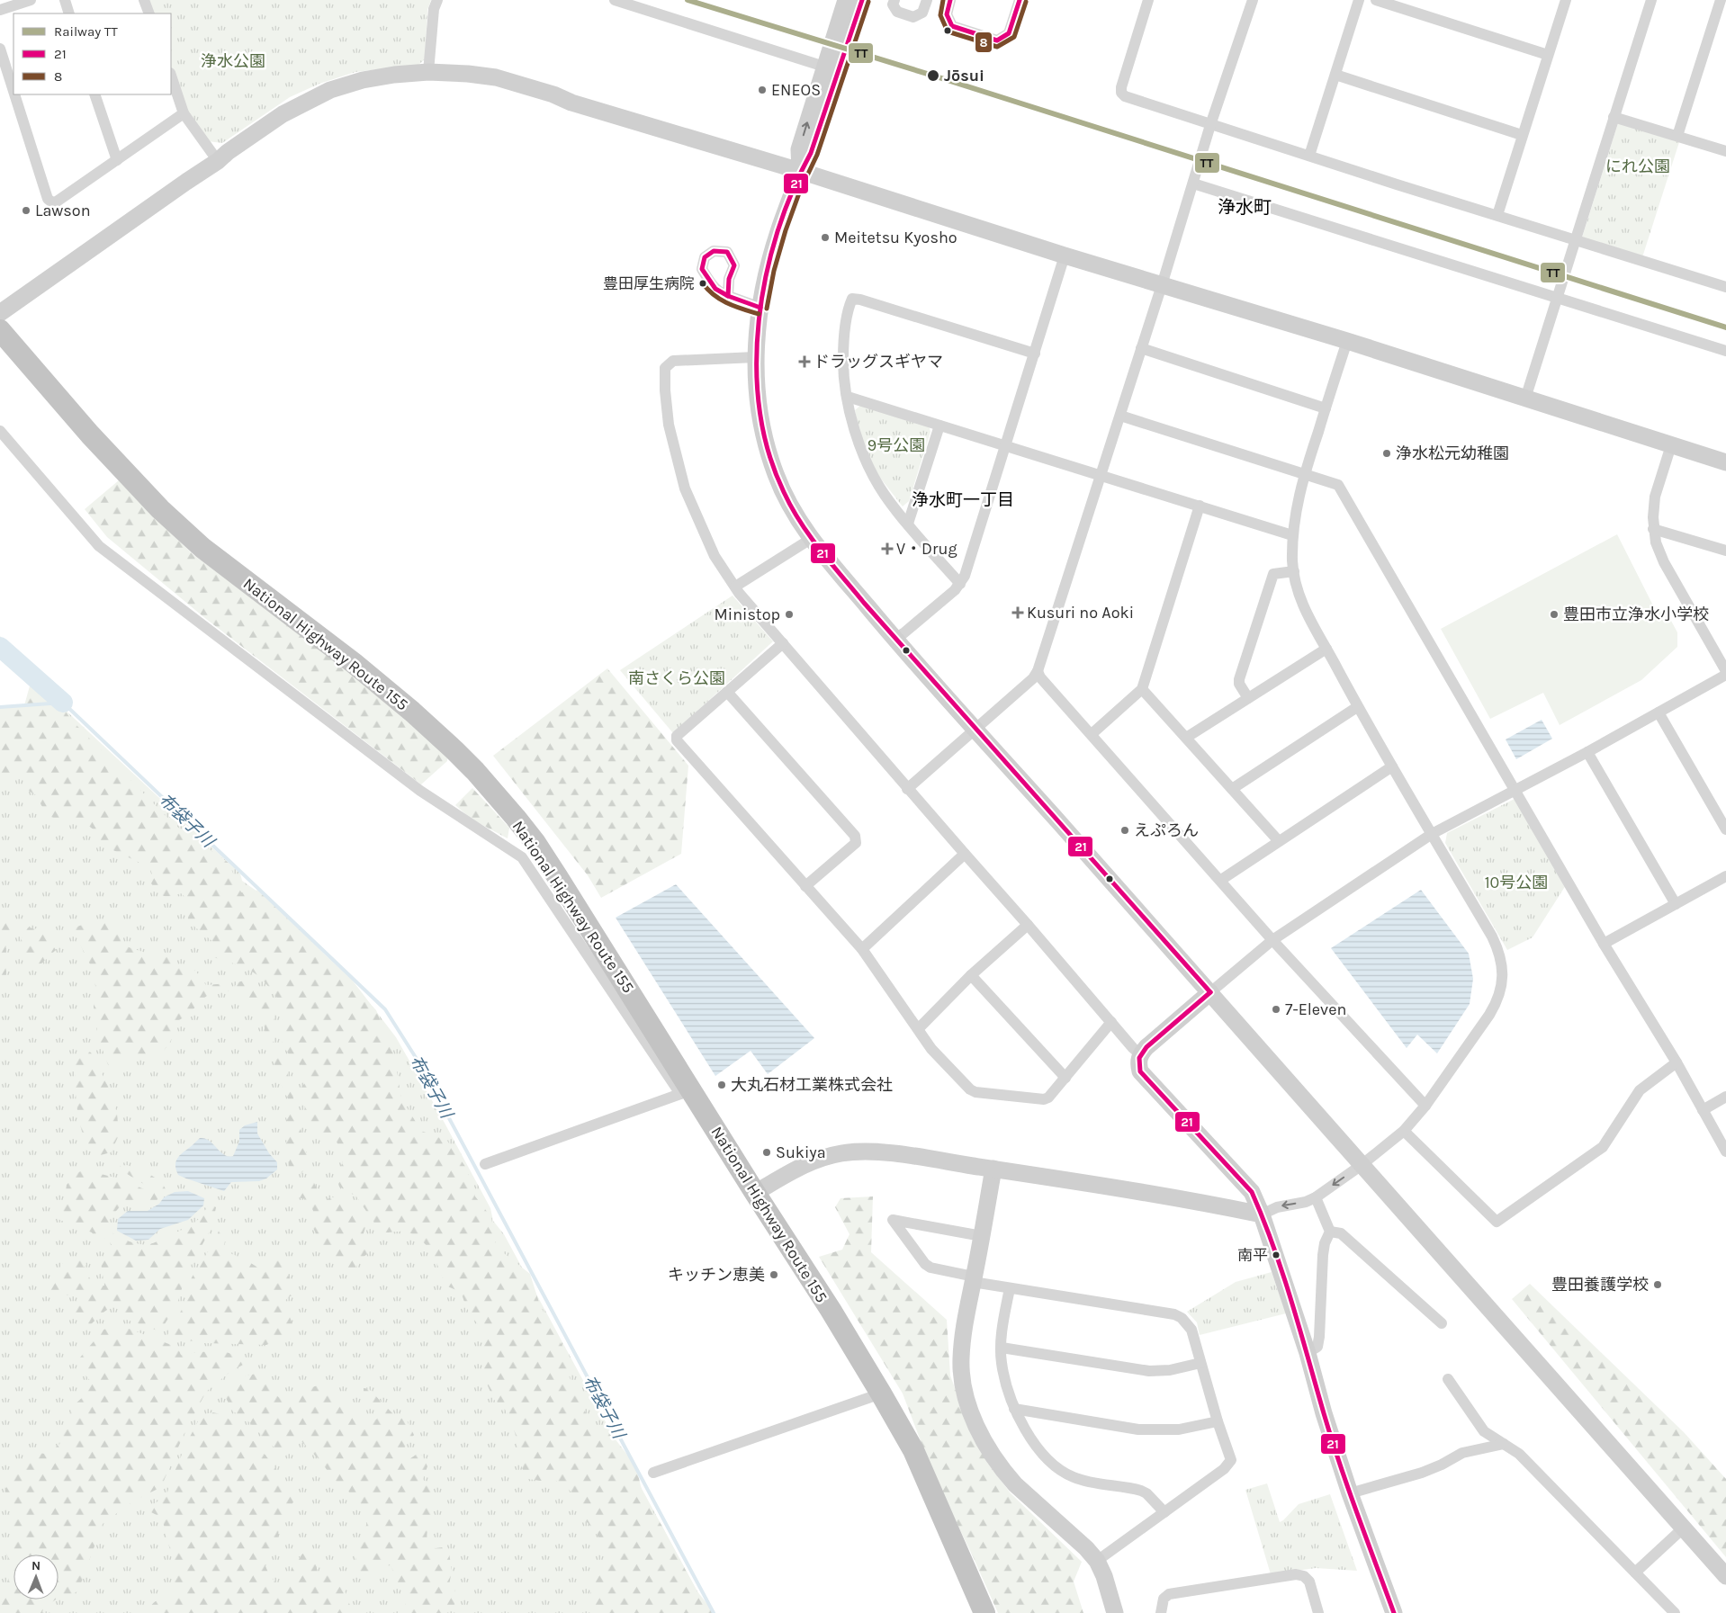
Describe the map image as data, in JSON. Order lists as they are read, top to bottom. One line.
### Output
{"streets":{"highway":["National Highway Route 155"]},"districts":["浄水町","浄水町一丁目"],"water":["布袋子川"],"parks":["浄水公園","にれ公園","9号公園","南さくら公園","10号公園"],"places":{"other":["Jōsui","ENEOS","Lawson","Meitetsu Kyosho","豊田厚生病院","浄水松元幼稚園","Ministop","豊田市立浄水小学校","えぷろん","7-Eleven","大丸石材工業株式会社","Sukiya","南平","キッチン恵美","豊田養護学校"],"health":["ドラッグスギヤマ","V・Drug","Kusuri no Aoki"]},"lines":["rail line TT","transit line 21","transit line 8"],"legend":["Railway TT","21","8"],"north":"top"}
